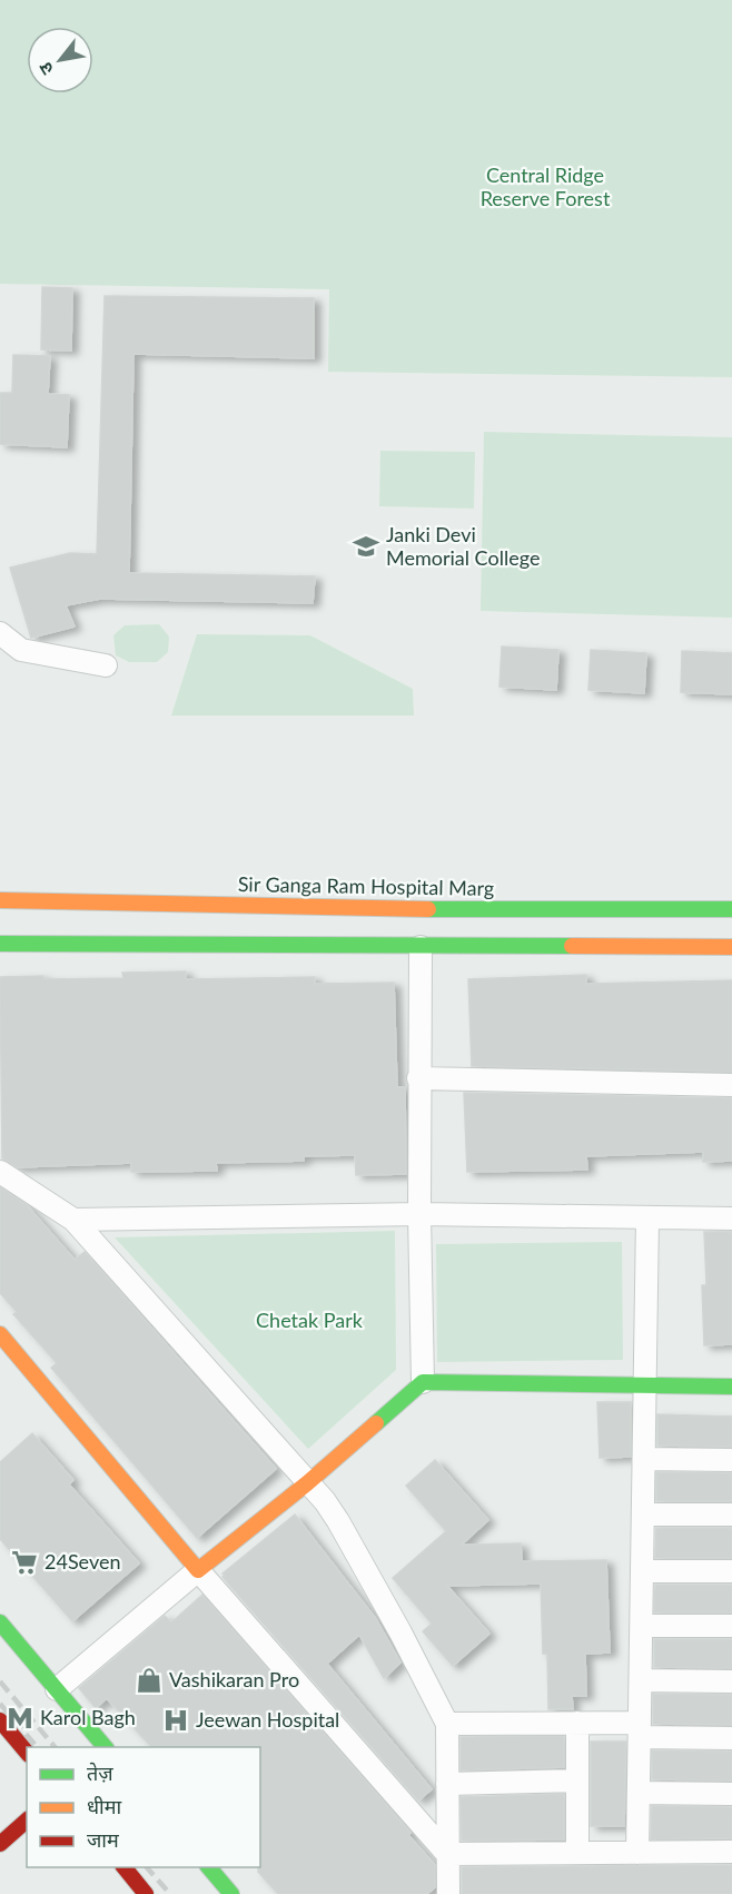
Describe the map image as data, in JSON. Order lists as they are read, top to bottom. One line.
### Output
{"streets":{"street":["Sir Ganga Ram Hospital Marg"]},"parks":["Central Ridge Reserve Forest","Chetak Park"],"places":{"school or university":["Janki Devi Memorial College"],"supermarket":["24Seven"],"shop":["Vashikaran Pro"],"metro station":["Karol Bagh"],"hospital":["Jeewan Hospital"]},"legend":["तेज़","धीमा","जाम"],"north":"bottom left"}
